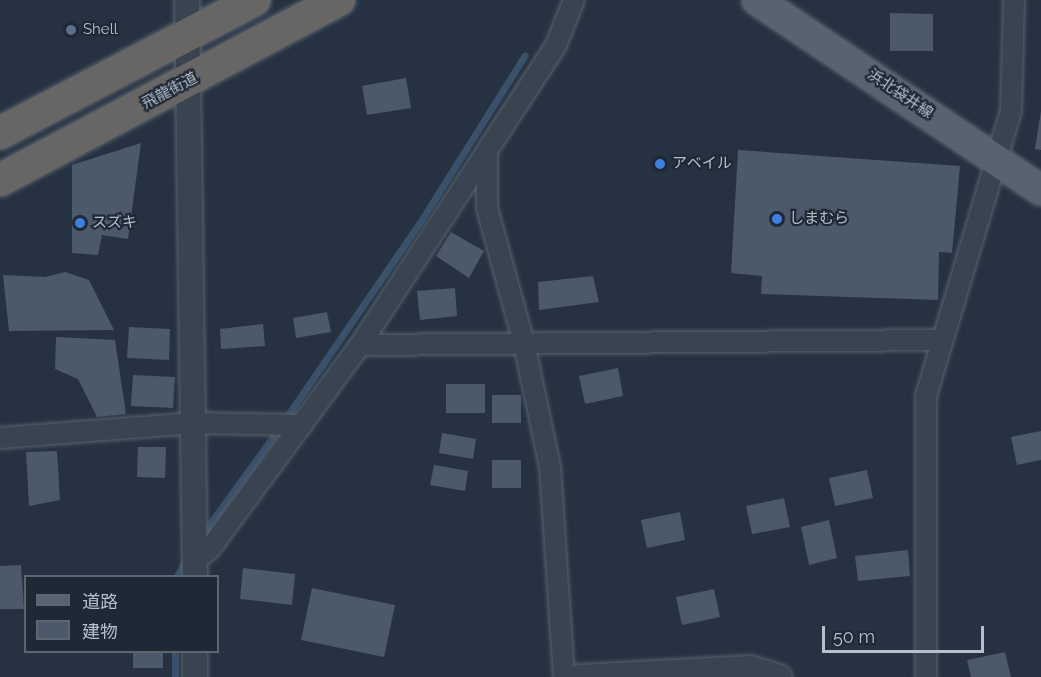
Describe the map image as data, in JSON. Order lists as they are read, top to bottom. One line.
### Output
{"streets":{"highway":["飛龍街道"],"main road":["浜北袋井線"]},"places":["Shell","アベイル","しまむら","スズキ"],"legend":["道路","建物"],"scale_bar":"50 m"}
